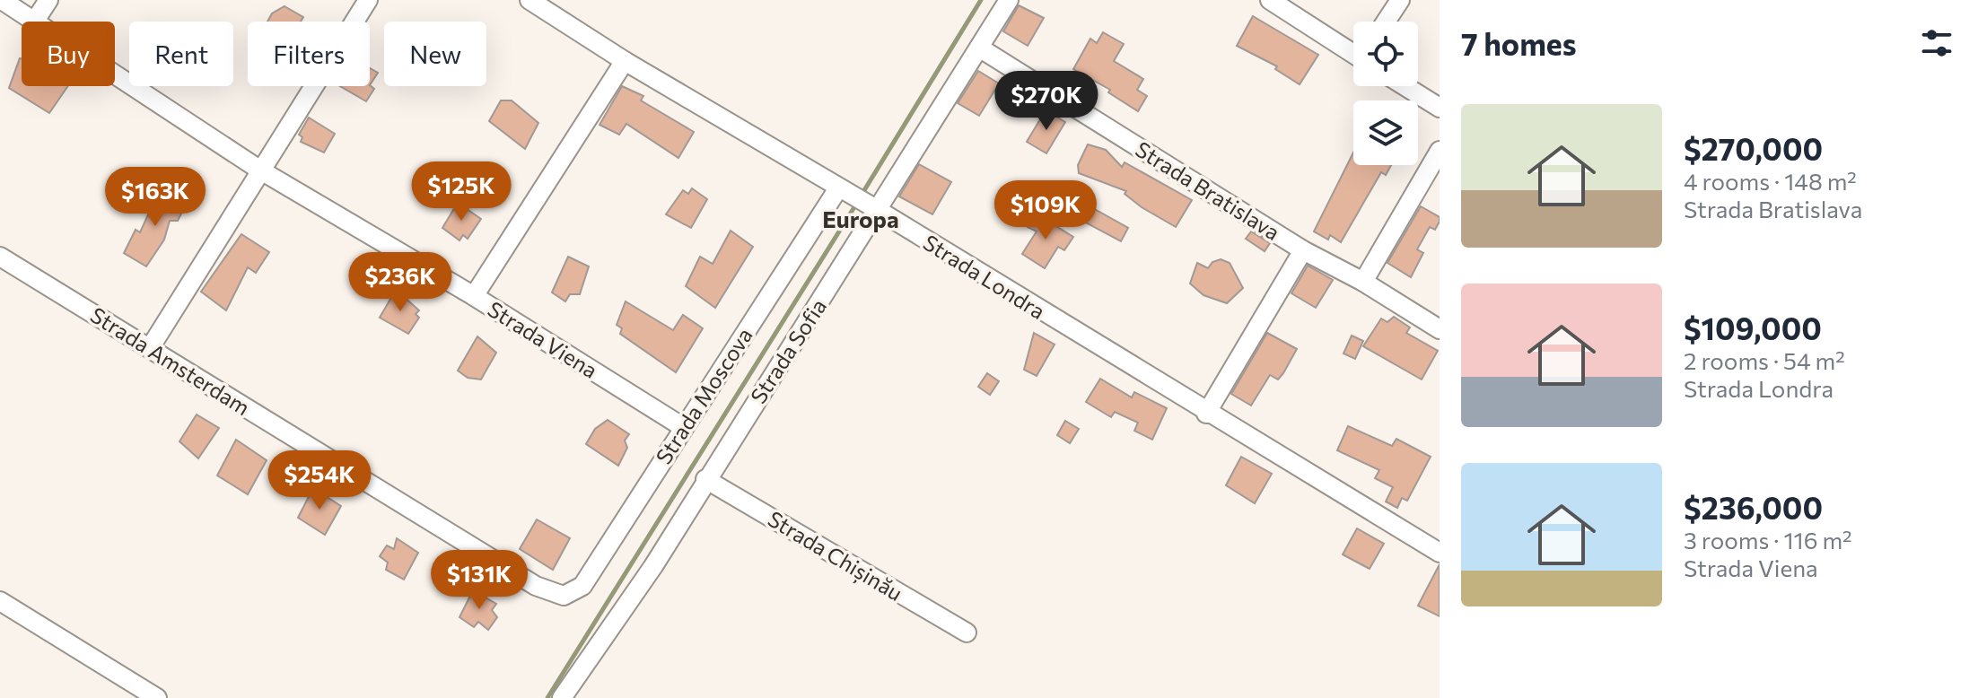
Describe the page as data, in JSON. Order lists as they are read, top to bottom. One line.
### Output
{"streets":{"street":["Strada Bratislava","Strada Londra","Strada Viena","Strada Sofia","Strada Amsterdam","Strada Moscova","Strada Chișinău"]},"crossings":[["Strada Bratislava","Strada Sofia"],["Strada Londra","Strada Sofia"],["Strada Londra","Strada Moscova"],["Strada Viena","Strada Moscova"],["Strada Sofia","Strada Chișinău"],["Strada Amsterdam","Strada Moscova"]],"districts":["Europa"],"page":{"heading":"7 homes","chip":["Buy","Rent","Filters","New"],"price":["$270K","$125K","$163K","$109K","$236K","$254K","$131K"],"list":[{"name":"$270,000","note":"4 rooms · 148 m² · Strada Bratislava"},{"name":"$109,000","note":"2 rooms · 54 m² · Strada Londra"},{"name":"$236,000","note":"3 rooms · 116 m² · Strada Viena"}]}}
